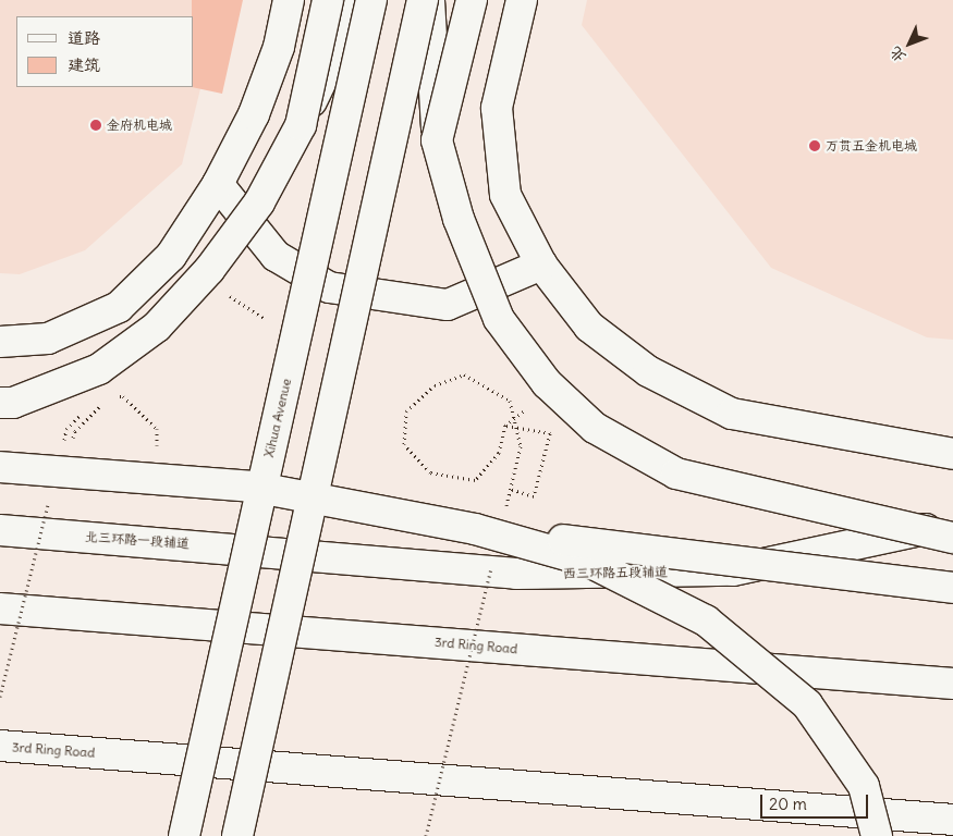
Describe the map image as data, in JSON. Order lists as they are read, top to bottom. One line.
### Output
{"streets":{"main road":["Xihua Avenue","北三环路一段辅道","西三环路五段辅道","3rd Ring Road"]},"crossings":[["北三环路一段辅道","西三环路五段辅道"]],"places":["金府机电城","万贯五金机电城"],"legend":["道路","建筑"],"scale_bar":"20 m","north":"bottom left"}
